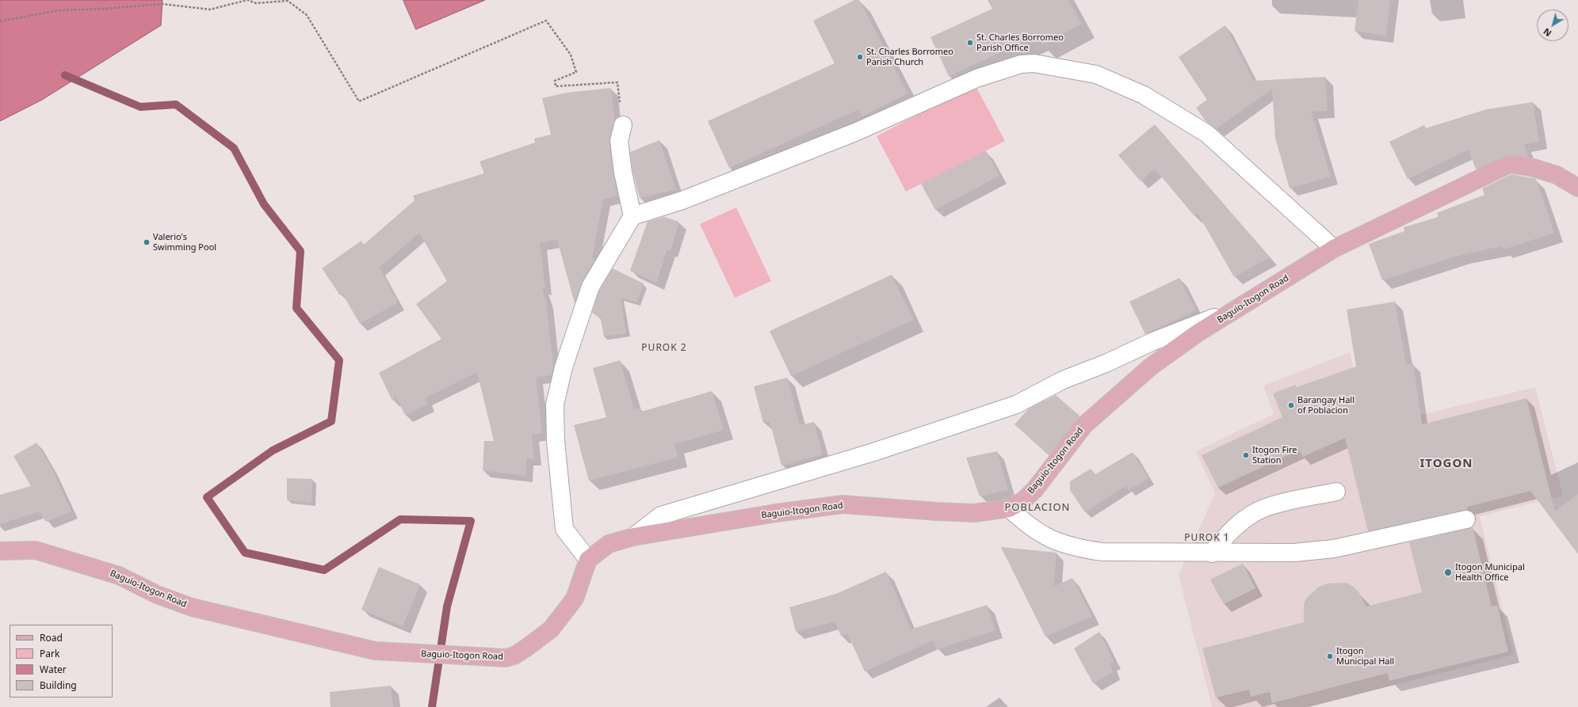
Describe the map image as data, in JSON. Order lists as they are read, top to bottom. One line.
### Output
{"streets":{"main road":["Baguio-Itogon Road"]},"districts":["PUROK 2","ITOGON","POBLACION","PUROK 1"],"places":["St. Charles Borromeo Parish Office","St. Charles Borromeo Parish Church","Valerio's Swimming Pool","Barangay Hall of Poblacion","Itogon Fire Station","Itogon Municipal Health Office","Itogon Municipal Hall"],"legend":["Road","Park","Water","Building"],"north":"bottom left"}
